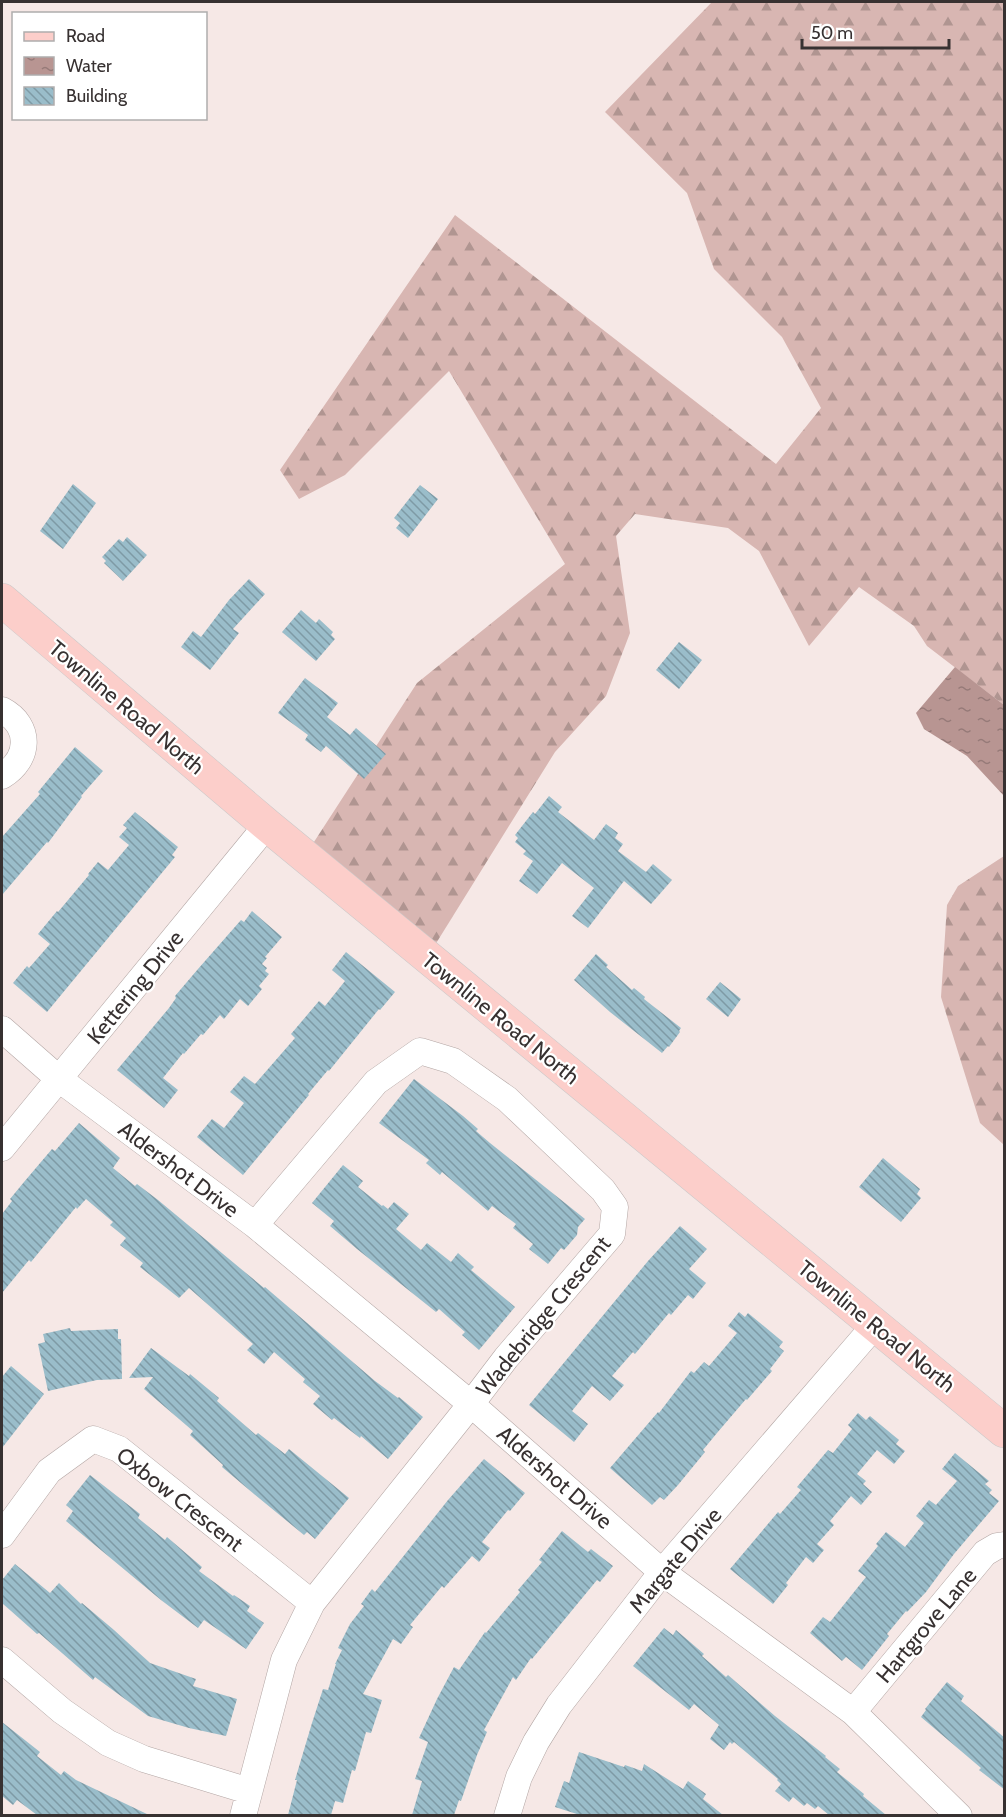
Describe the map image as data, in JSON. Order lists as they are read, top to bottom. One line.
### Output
{"streets":{"main road":["Townline Road North"],"street":["Kettering Drive","Aldershot Drive","Wadebridge Crescent","Oxbow Crescent","Margate Drive","Hartgrove Lane"]},"crossings":[["Townline Road North","Kettering Drive"],["Townline Road North","Margate Drive"],["Kettering Drive","Aldershot Drive"],["Aldershot Drive","Wadebridge Crescent"],["Aldershot Drive","Margate Drive"],["Aldershot Drive","Hartgrove Lane"],["Wadebridge Crescent","Oxbow Crescent"]],"legend":["Road","Water","Building"],"scale_bar":"50 m"}
